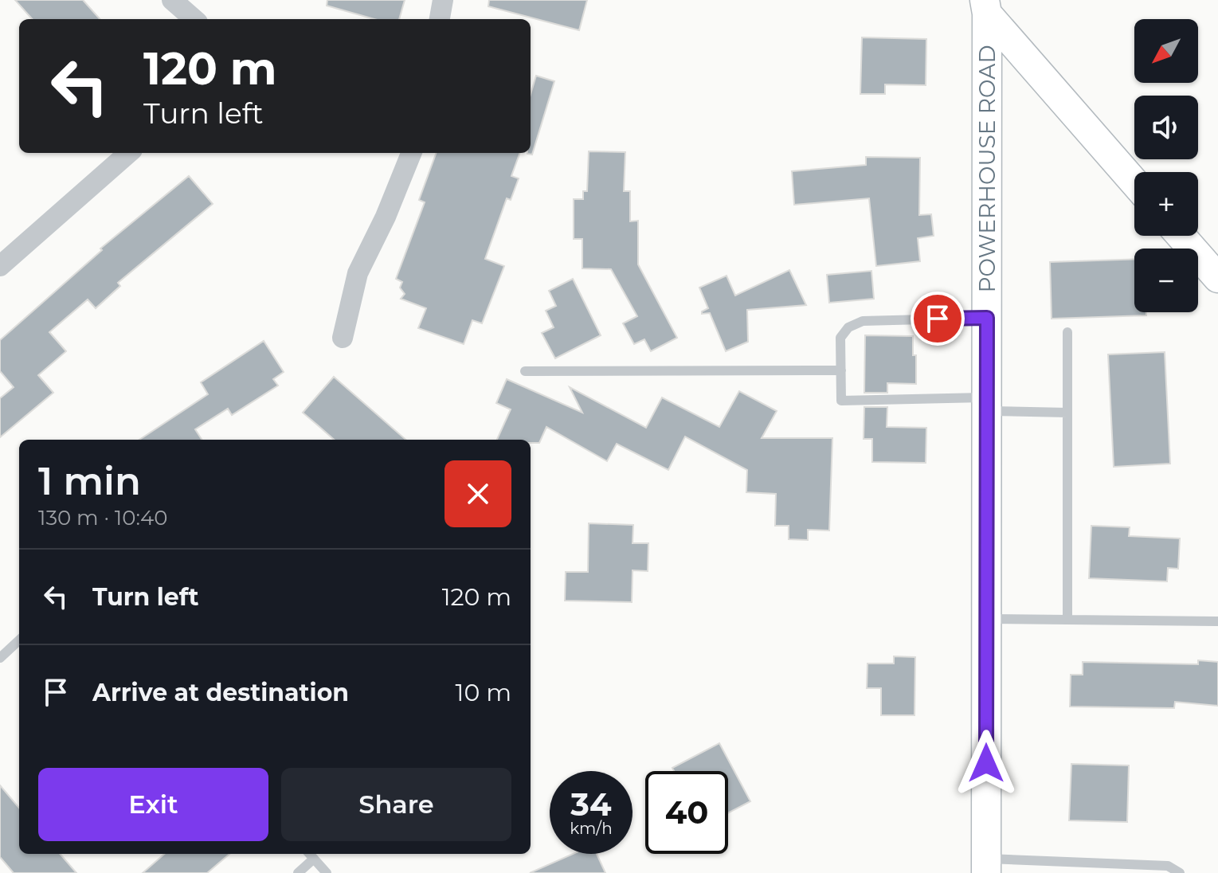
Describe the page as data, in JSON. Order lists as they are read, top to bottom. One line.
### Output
{"streets":{"street":["POWERHOUSE ROAD"]},"north":"bottom left","page":{"map_buttons":["+","−"],"turn":["120 m","Turn left"],"heading":["1 min","130 m · 10:40"],"list":[{"name":"Turn left","value":"120 m"},{"name":"Arrive at destination","value":"10 m"}],"buttons":["Exit","Share"],"speed":"34 km/h","limit":"40"}}
